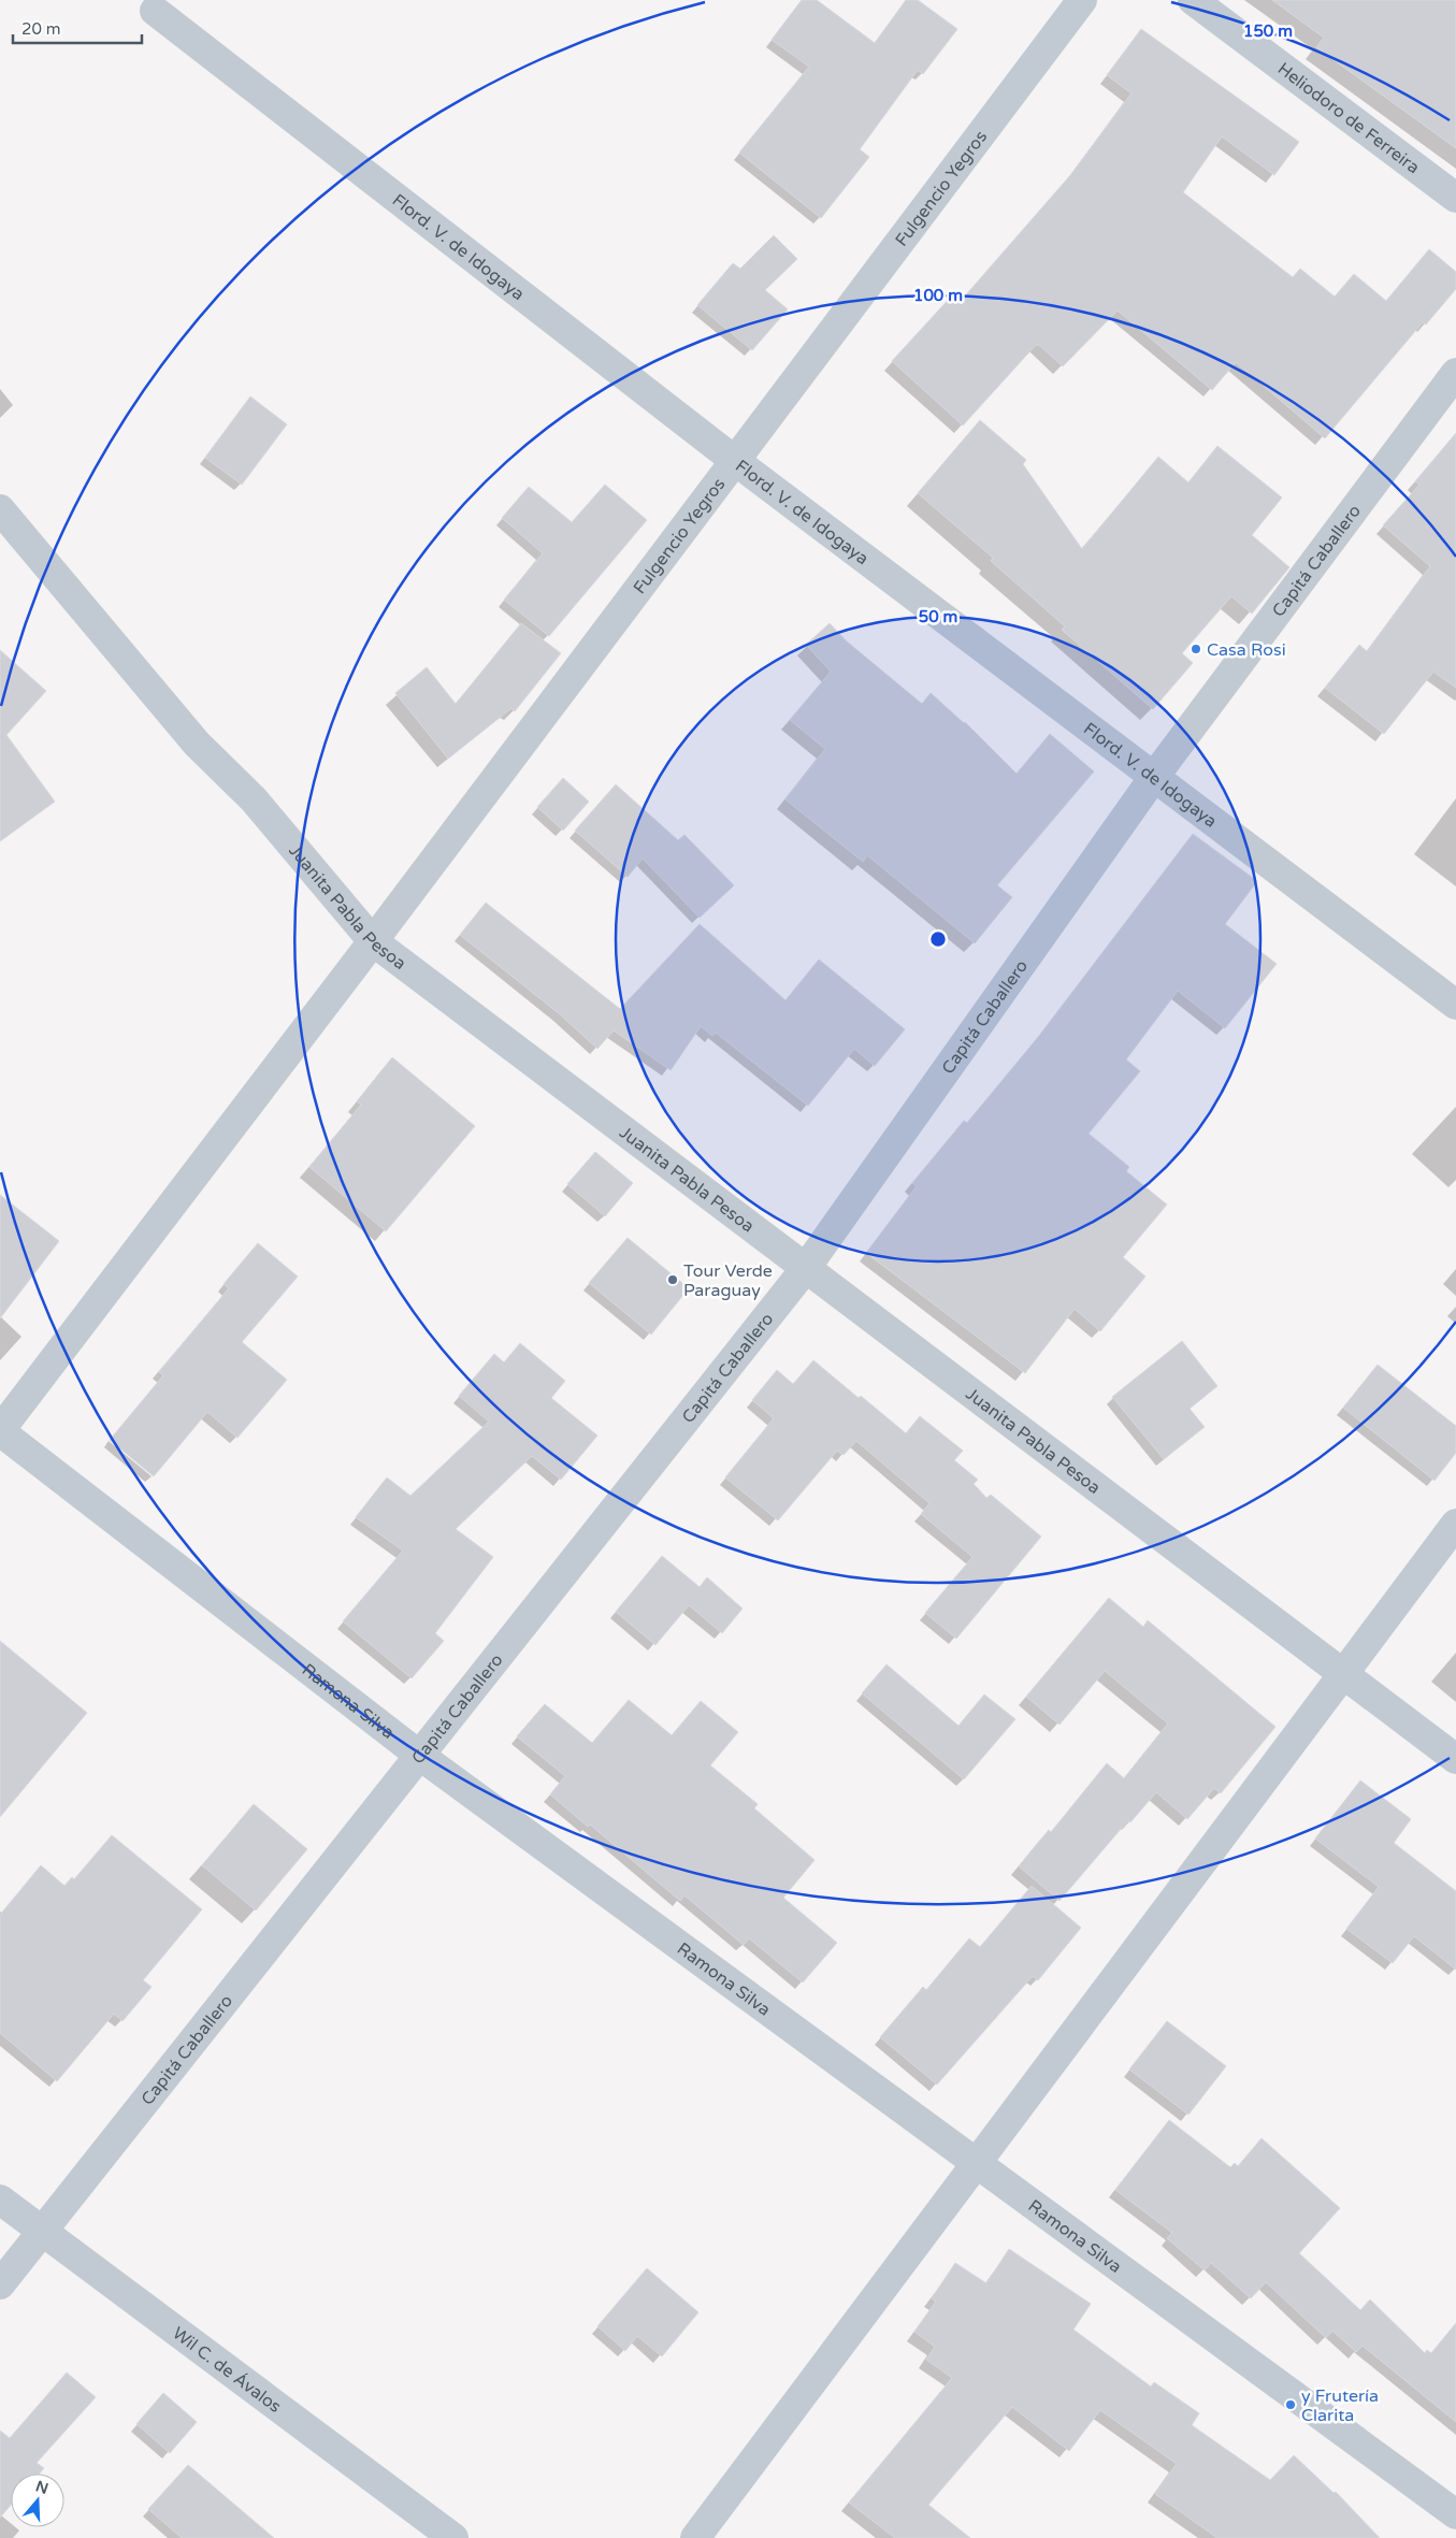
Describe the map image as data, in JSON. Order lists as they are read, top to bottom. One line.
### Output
{"streets":{"street":["Heliodoro de Ferreira","Fulgencio Yegros","Flord. V. de Idogaya","Capitá Caballero","Juanita Pabla Pesoa","Ramona Silva","Wil C. de Ávalos"]},"crossings":[["Fulgencio Yegros","Flord. V. de Idogaya"],["Fulgencio Yegros","Juanita Pabla Pesoa"],["Fulgencio Yegros","Ramona Silva"],["Flord. V. de Idogaya","Capitá Caballero"],["Capitá Caballero","Juanita Pabla Pesoa"],["Capitá Caballero","Ramona Silva"],["Capitá Caballero","Wil C. de Ávalos"]],"places":["Casa Rosi","Tour Verde Paraguay","y Frutería Clarita"],"scale_bar":"20 m","north":"top","rings":["150 m","100 m","50 m"]}
